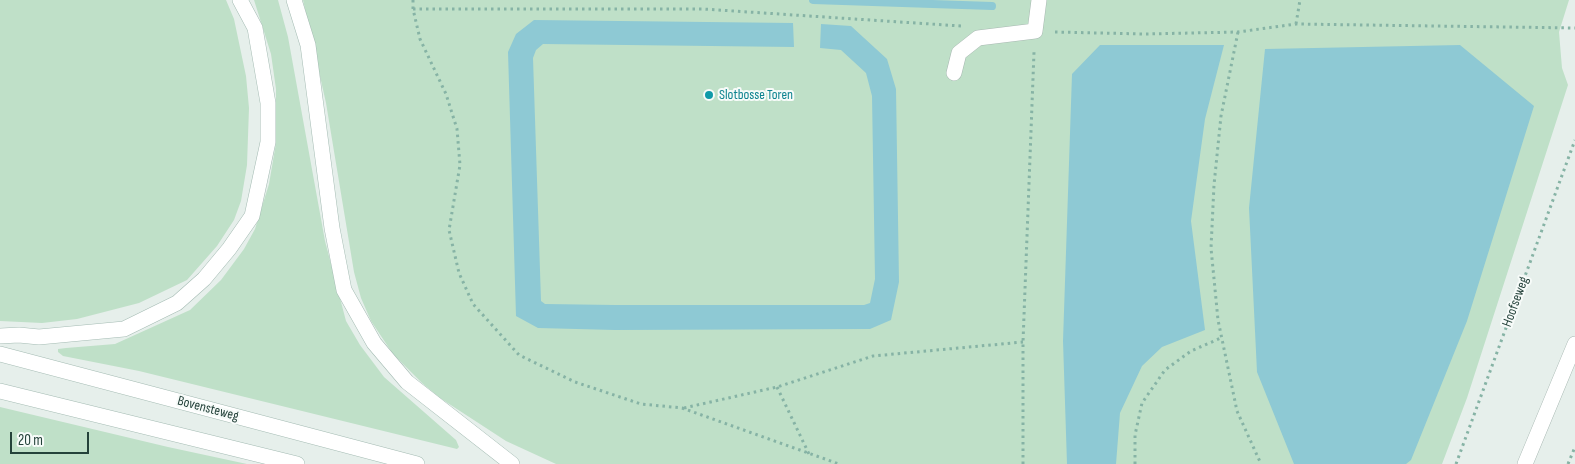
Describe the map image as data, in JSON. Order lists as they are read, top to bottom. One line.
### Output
{"streets":{"main road":["Bovensteweg"],"path":["Hoofseweg"]},"places":["Slotbosse Toren"],"scale_bar":"20 m"}
